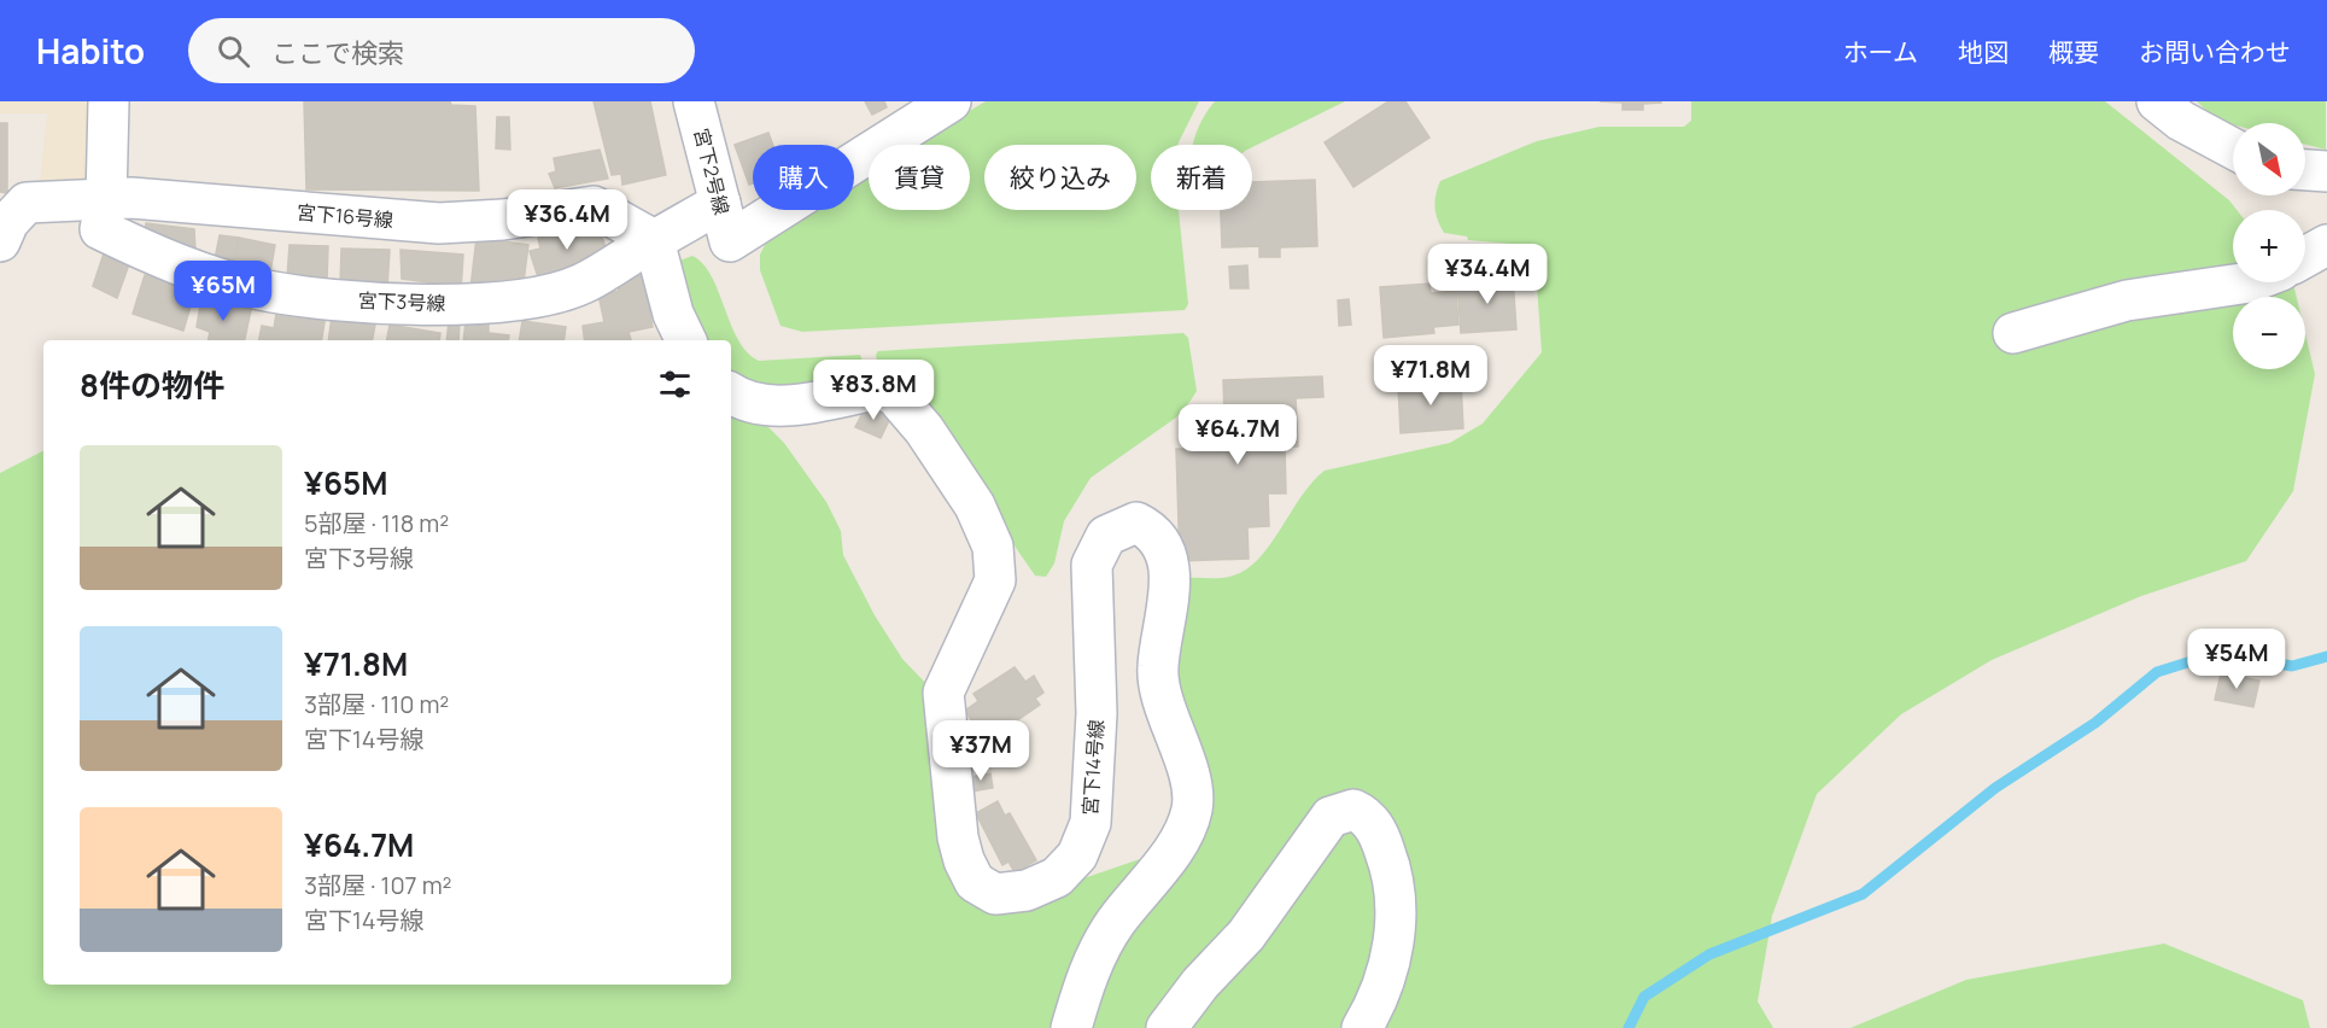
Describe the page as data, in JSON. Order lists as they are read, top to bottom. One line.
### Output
{"streets":{"street":["宮下2号線","宮下16号線","宮下3号線","宮下14号線"]},"crossings":[["宮下2号線","宮下3号線"],["宮下16号線","宮下3号線"]],"north":"bottom right","page":{"header":"Habito","search":"ここで検索","nav":["ホーム","地図","概要","お問い合わせ"],"map_buttons":["+","−"],"chip":["購入","賃貸","絞り込み","新着"],"price":["¥36.4M","¥34.4M","¥65M","¥71.8M","¥83.8M","¥64.7M","¥54M","¥37M"],"heading":"8件の物件","list":[{"name":"¥65M","note":"5部屋 · 118 m² · 宮下3号線"},{"name":"¥71.8M","note":"3部屋 · 110 m² · 宮下14号線"},{"name":"¥64.7M","note":"3部屋 · 107 m² · 宮下14号線"}]}}
